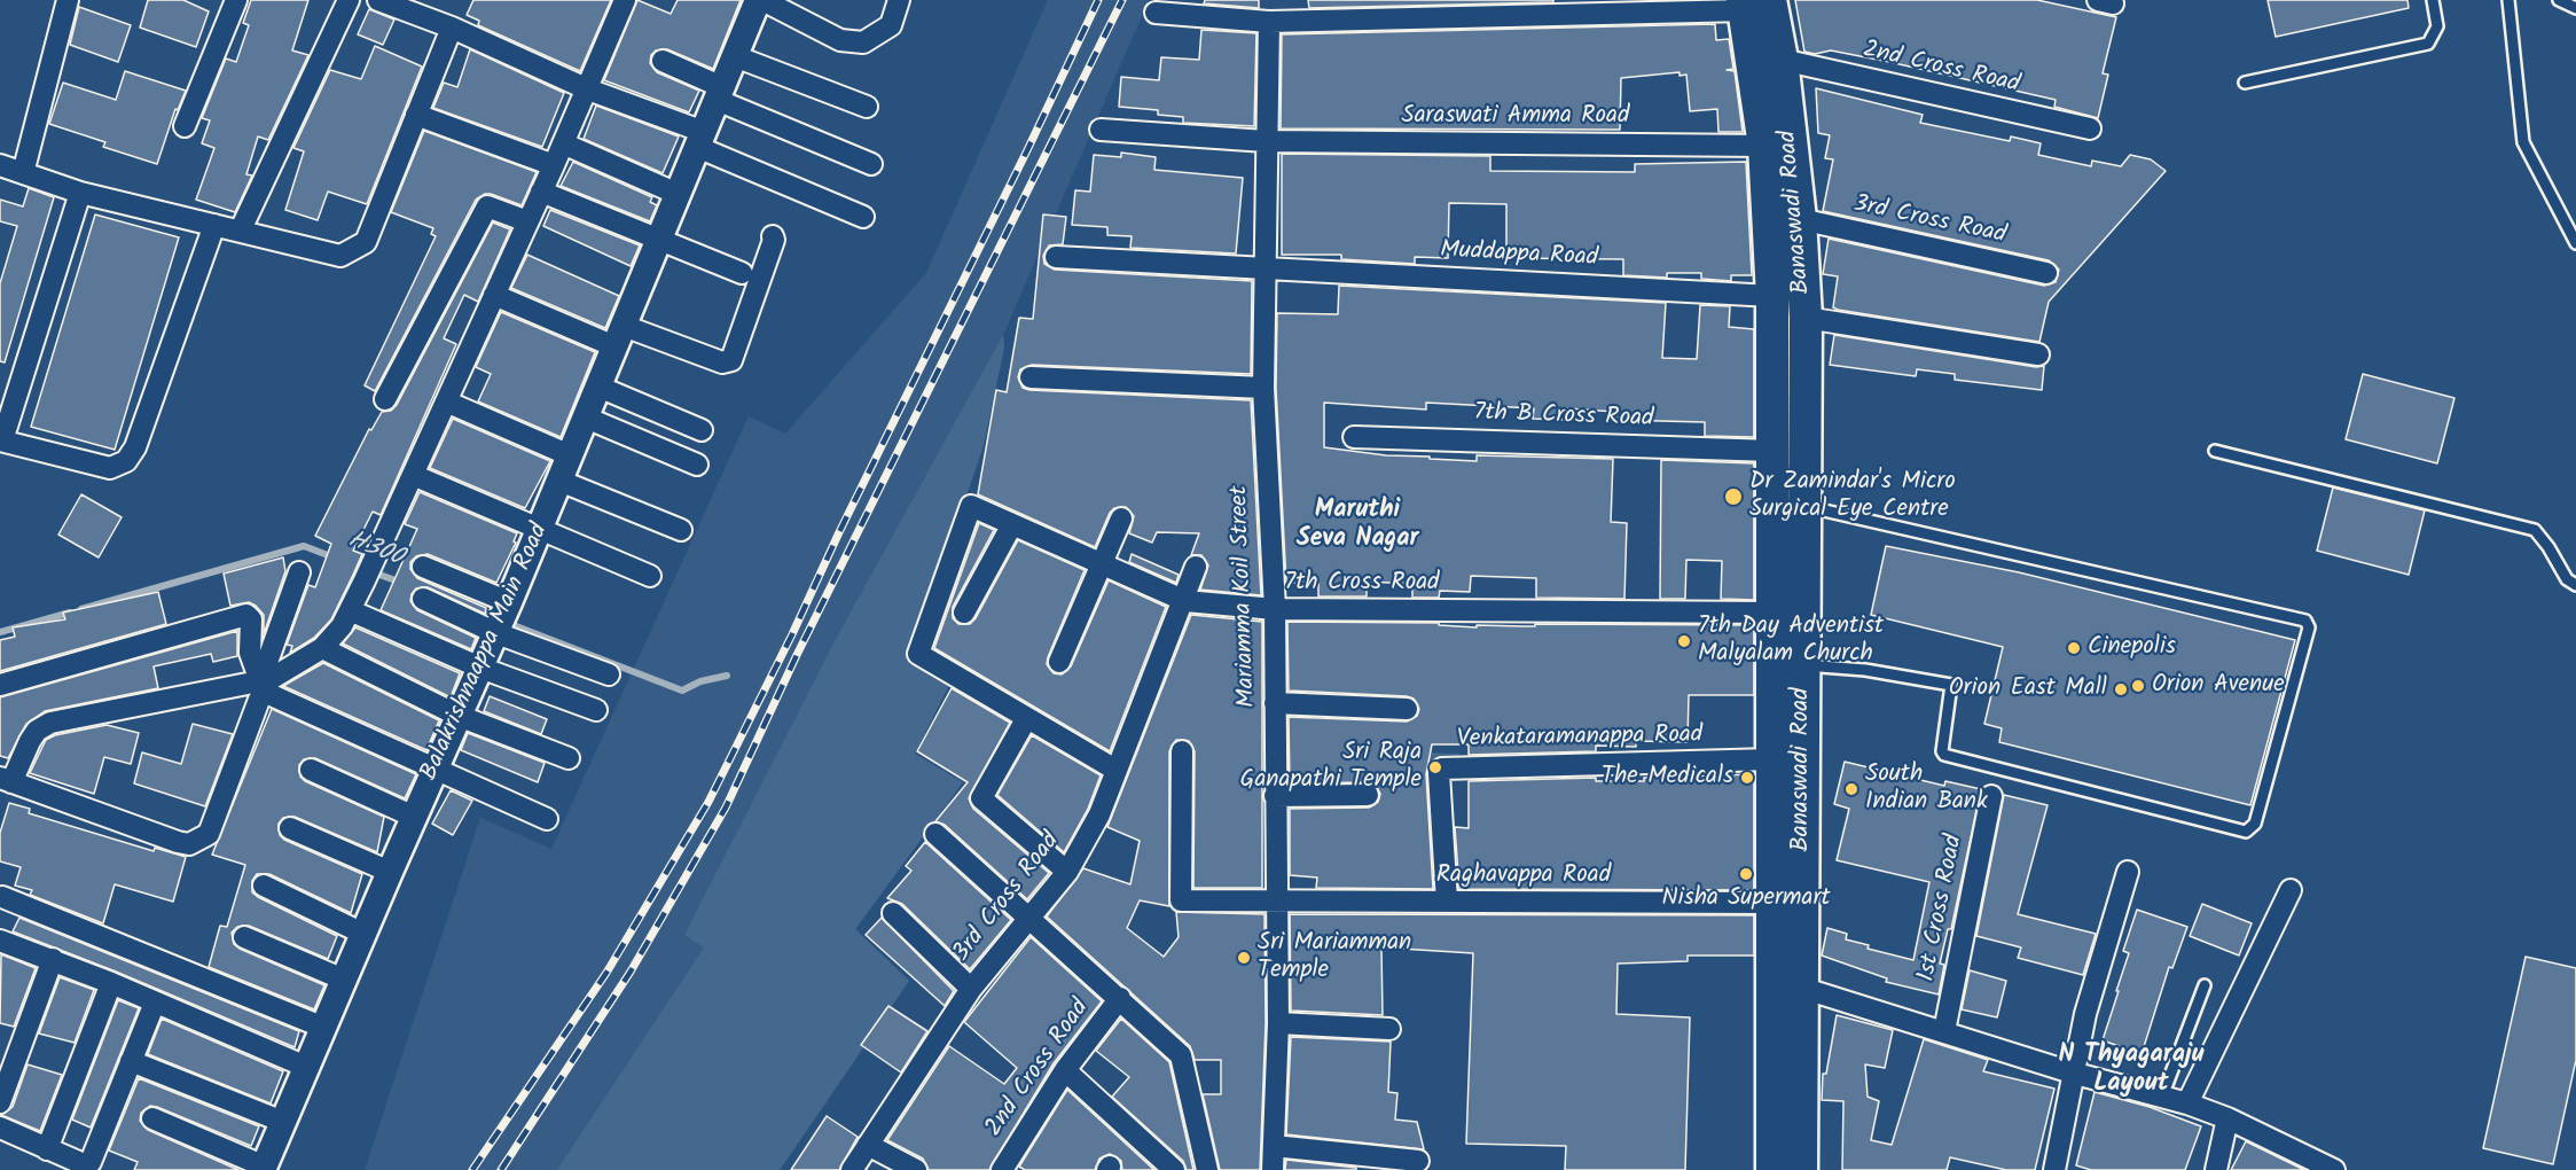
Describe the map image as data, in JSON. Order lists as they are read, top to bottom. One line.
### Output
{"streets":{"main road":["Banaswadi Road"],"street":["2nd Cross Road","Saraswati Amma Road","3rd Cross Road","Muddappa Road","7th B Cross Road","7th Cross Road","Mariamma Koil Street","Balakrishnaappa Main Road","Venkataramanappa Road","Raghavappa Road","1st Cross Road"]},"crossings":[["2nd Cross Road","Banaswadi Road"],["Saraswati Amma Road","Banaswadi Road"],["Saraswati Amma Road","Mariamma Koil Street"],["Banaswadi Road","3rd Cross Road"],["Banaswadi Road","Muddappa Road"],["Banaswadi Road","7th B Cross Road"],["Banaswadi Road","7th Cross Road"],["Banaswadi Road","Venkataramanappa Road"],["Banaswadi Road","Raghavappa Road"],["3rd Cross Road","7th Cross Road"],["Muddappa Road","Mariamma Koil Street"],["7th Cross Road","Mariamma Koil Street"],["Mariamma Koil Street","Raghavappa Road"],["Venkataramanappa Road","Raghavappa Road"]],"districts":["Maruthi Seva Nagar","N Thyagaraju Layout"],"water":["H300"],"places":["Dr Zamindar's Micro Surgical Eye Centre","7th Day Adventist Malyalam Church","Cinepolis","Orion Avenue","Orion East Mall","Sri Raja Ganapathi Temple","The Medicals","South Indian Bank","Nisha Supermart","Sri Mariamman Temple"]}
